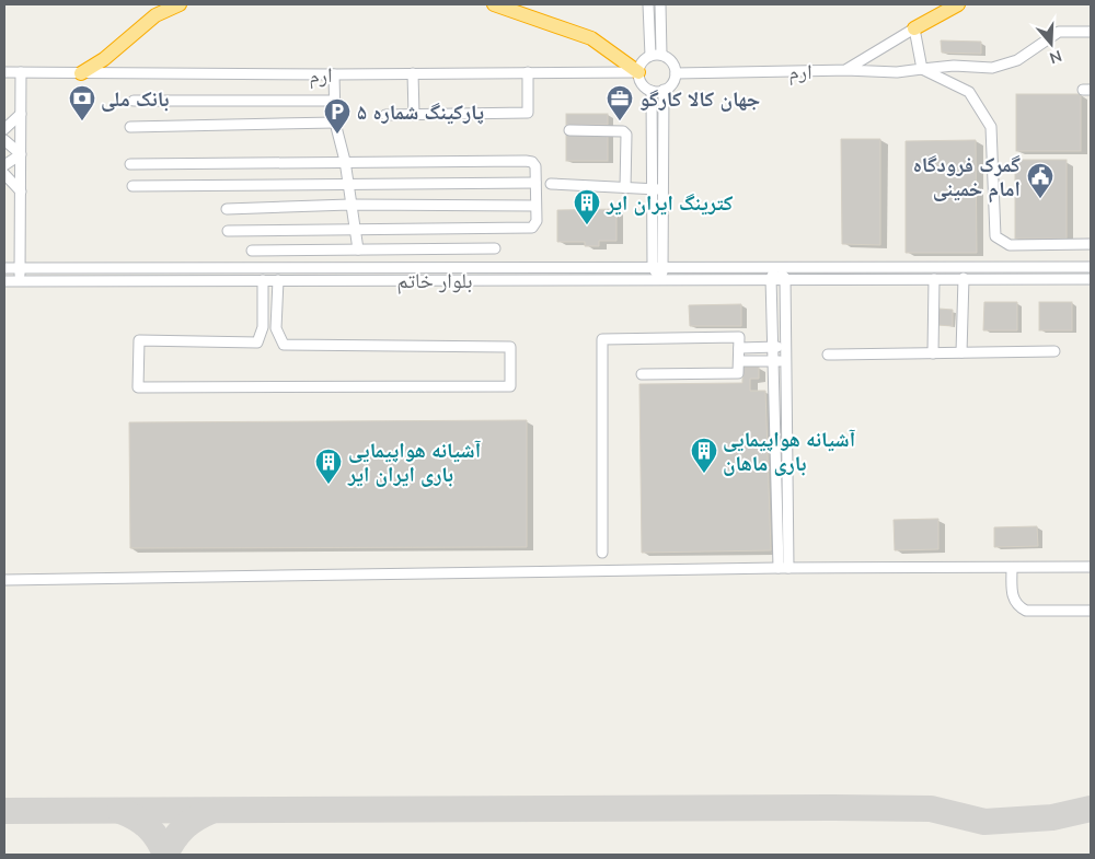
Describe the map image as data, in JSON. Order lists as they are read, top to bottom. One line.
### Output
{"streets":{"street":["ارم","بلوار خاتم"]},"places":{"bank":["بانک ملی"],"office":["جهان کالا کارگو"],"parking":["پارکینگ شماره ۵"],"public building":["گمرک فرودگاه امام خمینی"],"building":["کترینگ ایران ایر","آشیانه هواپیمایی باری ماهان","آشیانه هواپیمایی باری ایران ایر"]},"north":"bottom"}
